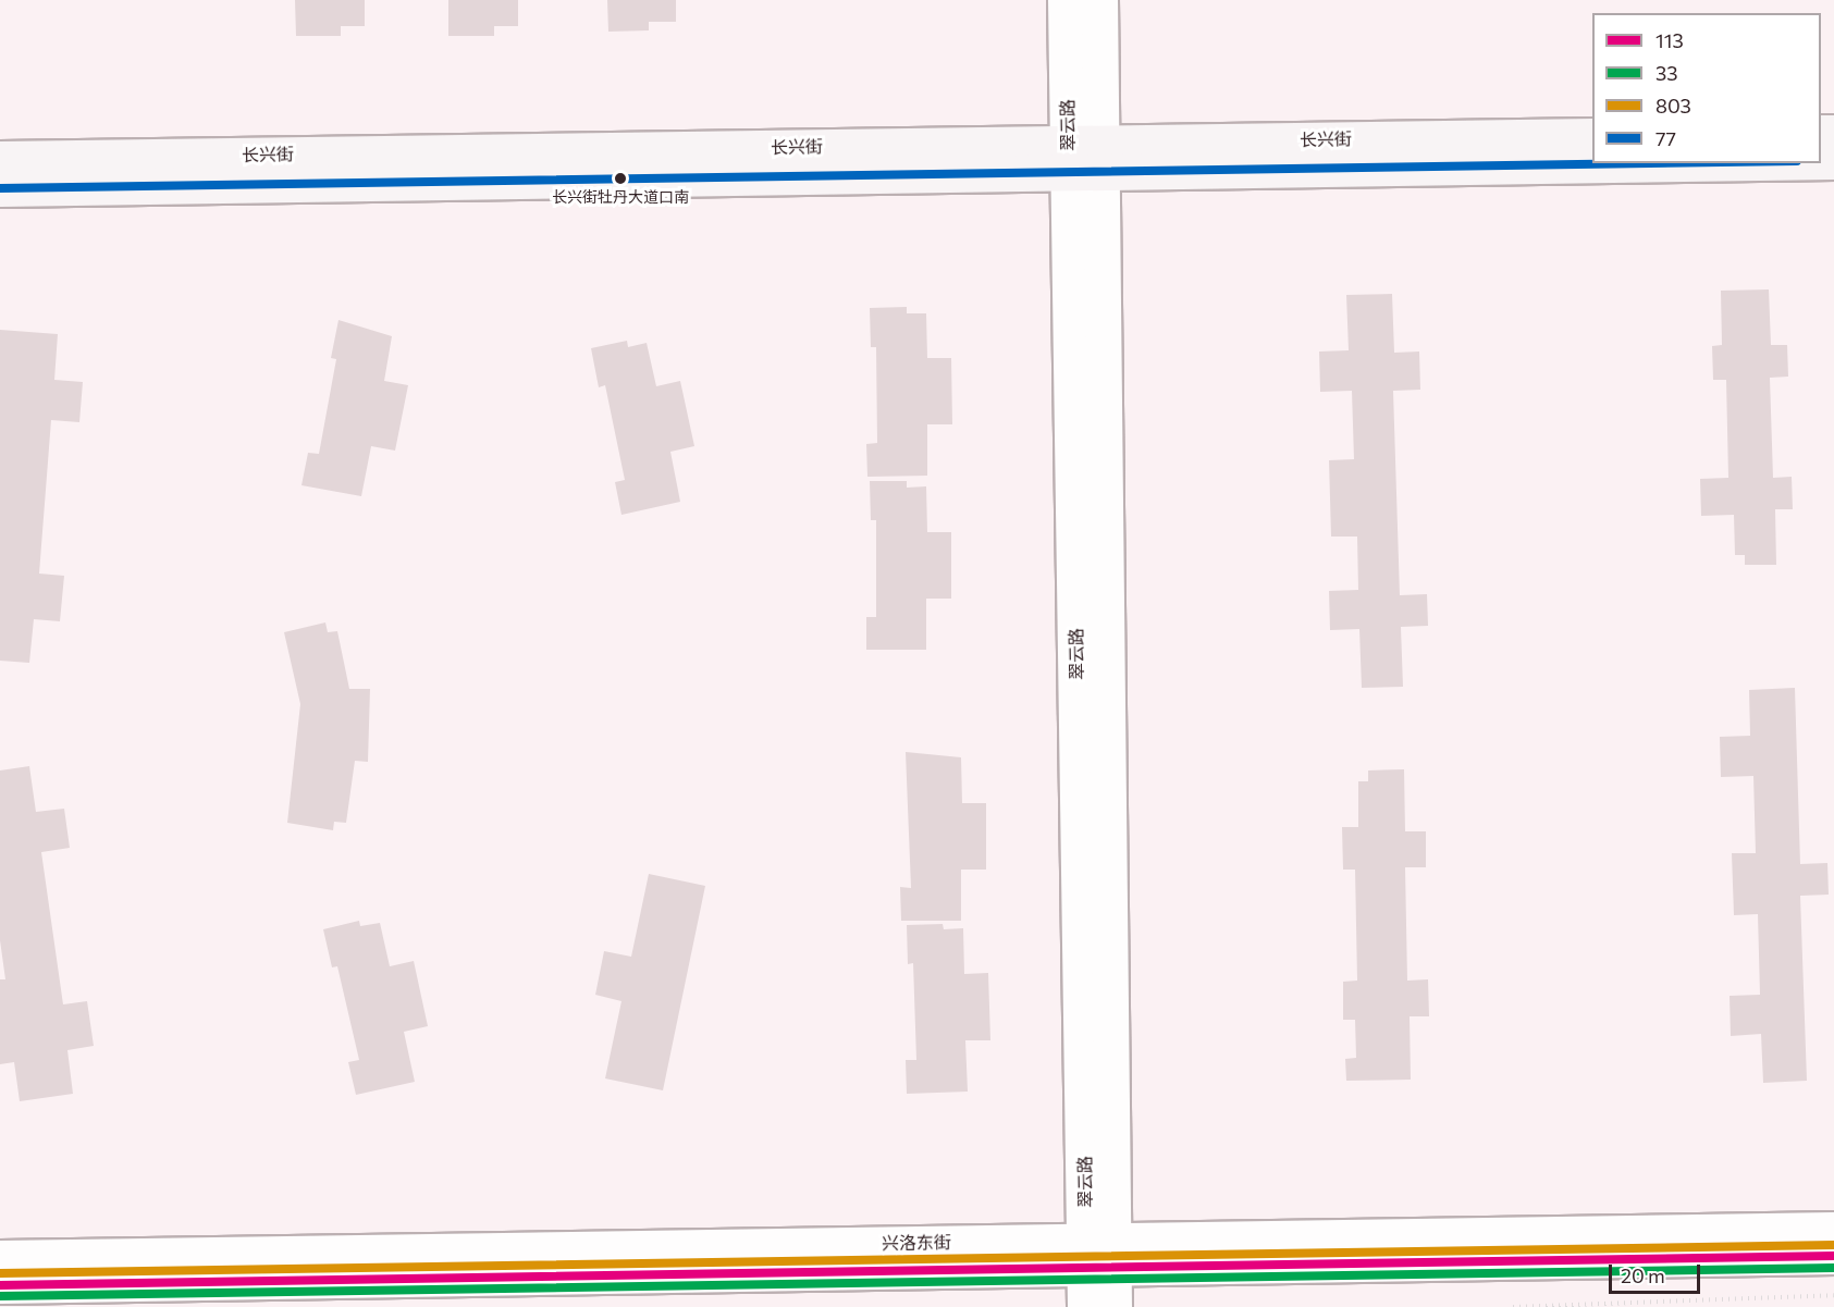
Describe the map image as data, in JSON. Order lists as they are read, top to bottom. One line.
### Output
{"streets":{"main road":["长兴街"],"street":["翠云路","兴洛东街"]},"crossings":[["翠云路","长兴街"],["翠云路","兴洛东街"]],"places":["长兴街牡丹大道口南"],"lines":["transit line 77","transit line 803","transit line 113","transit line 33"],"legend":["113","33","803","77"],"scale_bar":"20 m"}
